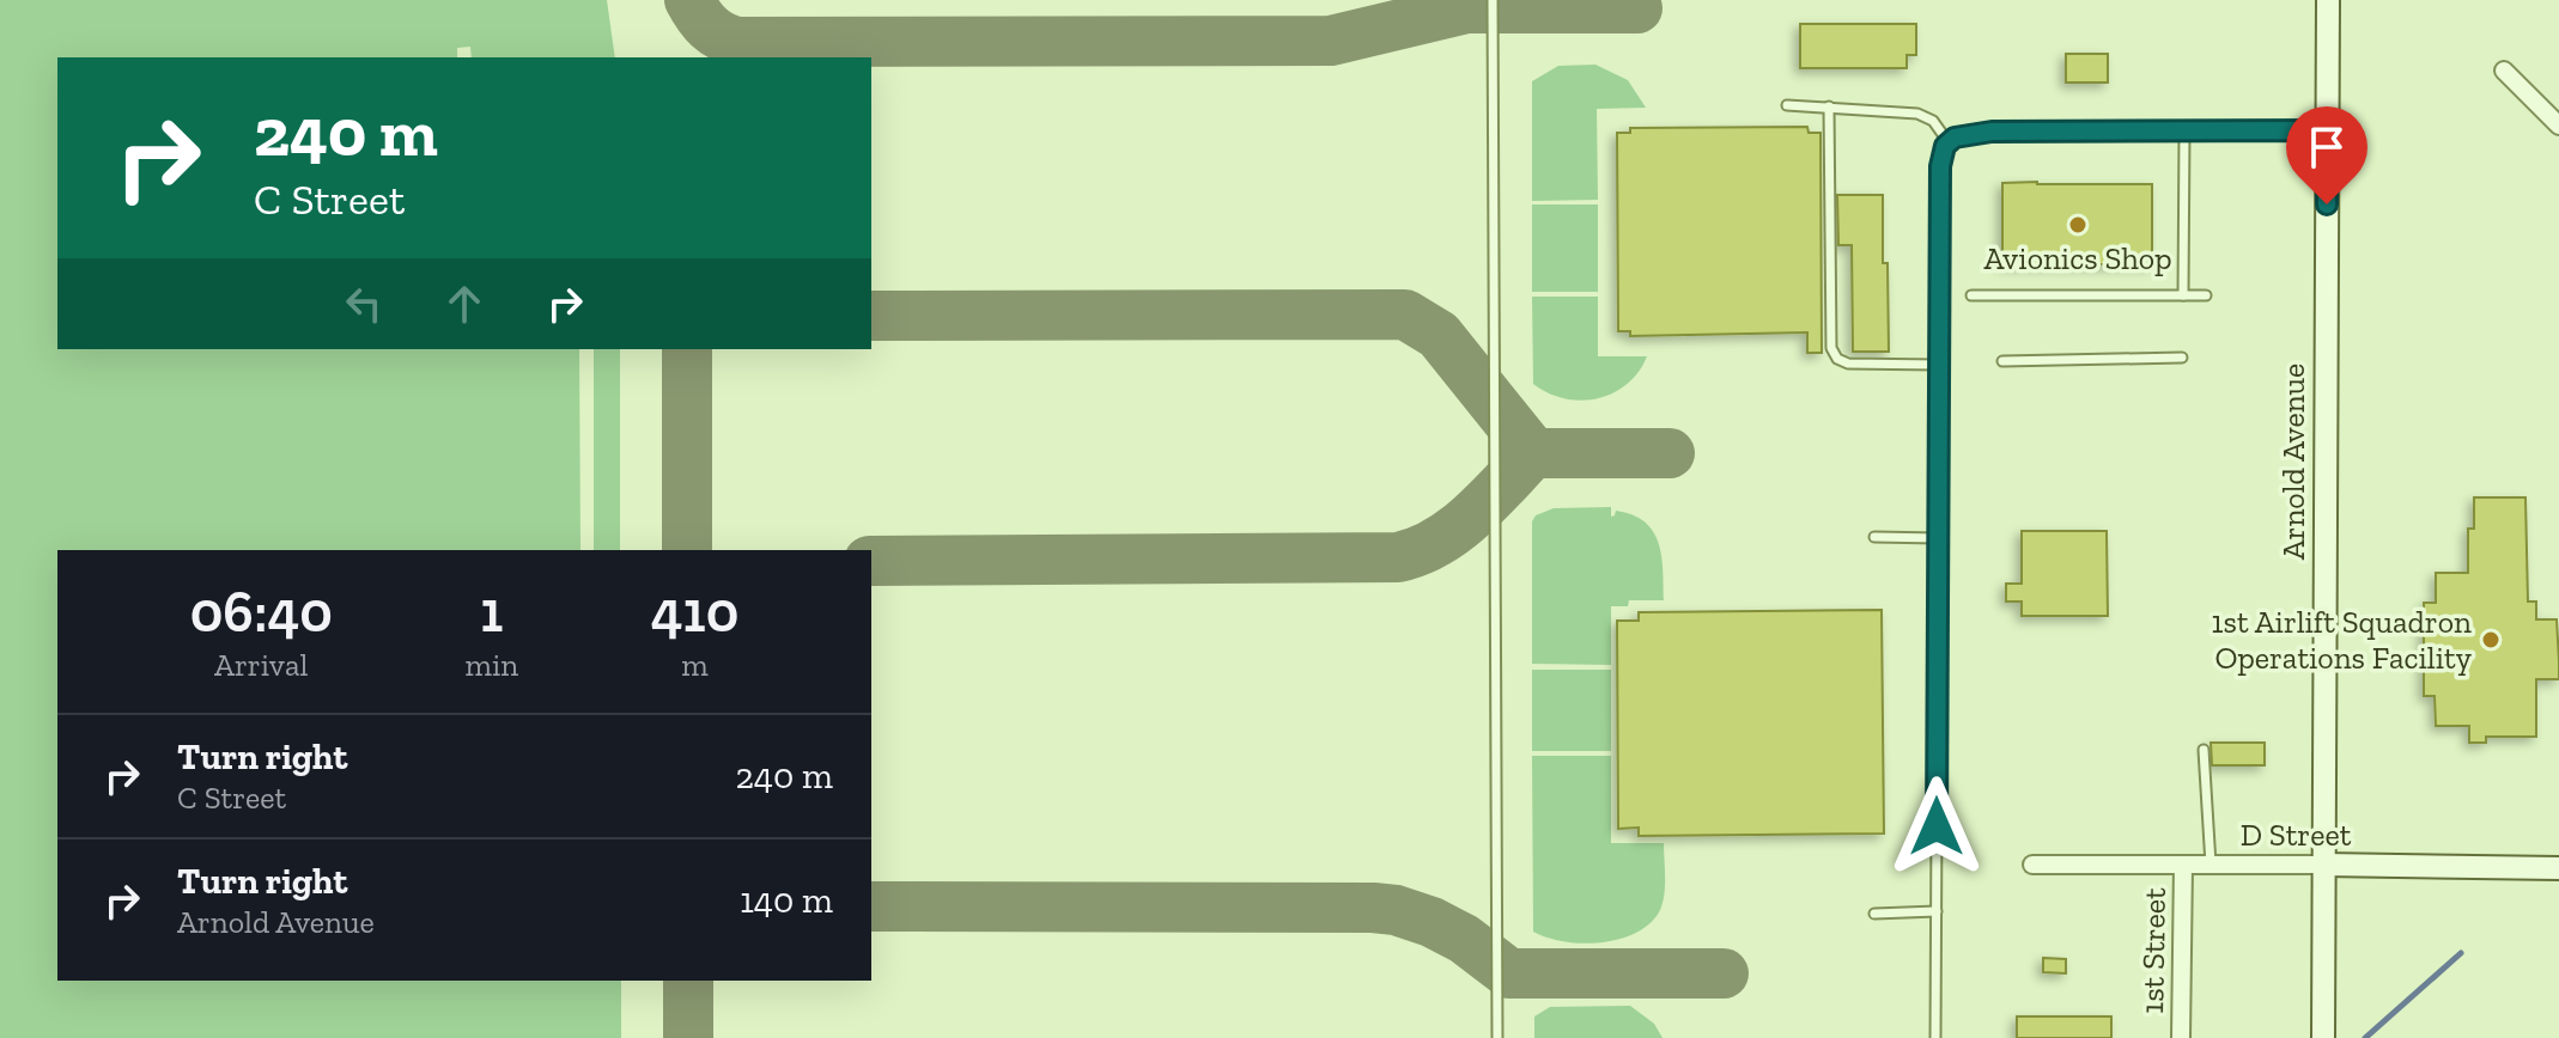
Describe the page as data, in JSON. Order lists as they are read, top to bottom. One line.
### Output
{"streets":{"street":["Arnold Avenue","D Street","1st Street"]},"crossings":[["Arnold Avenue","D Street"],["D Street","1st Street"]],"places":["Avionics Shop","1st Airlift Squadron Operations Facility"],"page":{"turn":["240 m","C Street"],"eta":["06:40","Arrival","1","min","410","m"],"list":[{"name":"Turn right","note":"C Street","value":"240 m"},{"name":"Turn right","note":"Arnold Avenue","value":"140 m"}]}}
